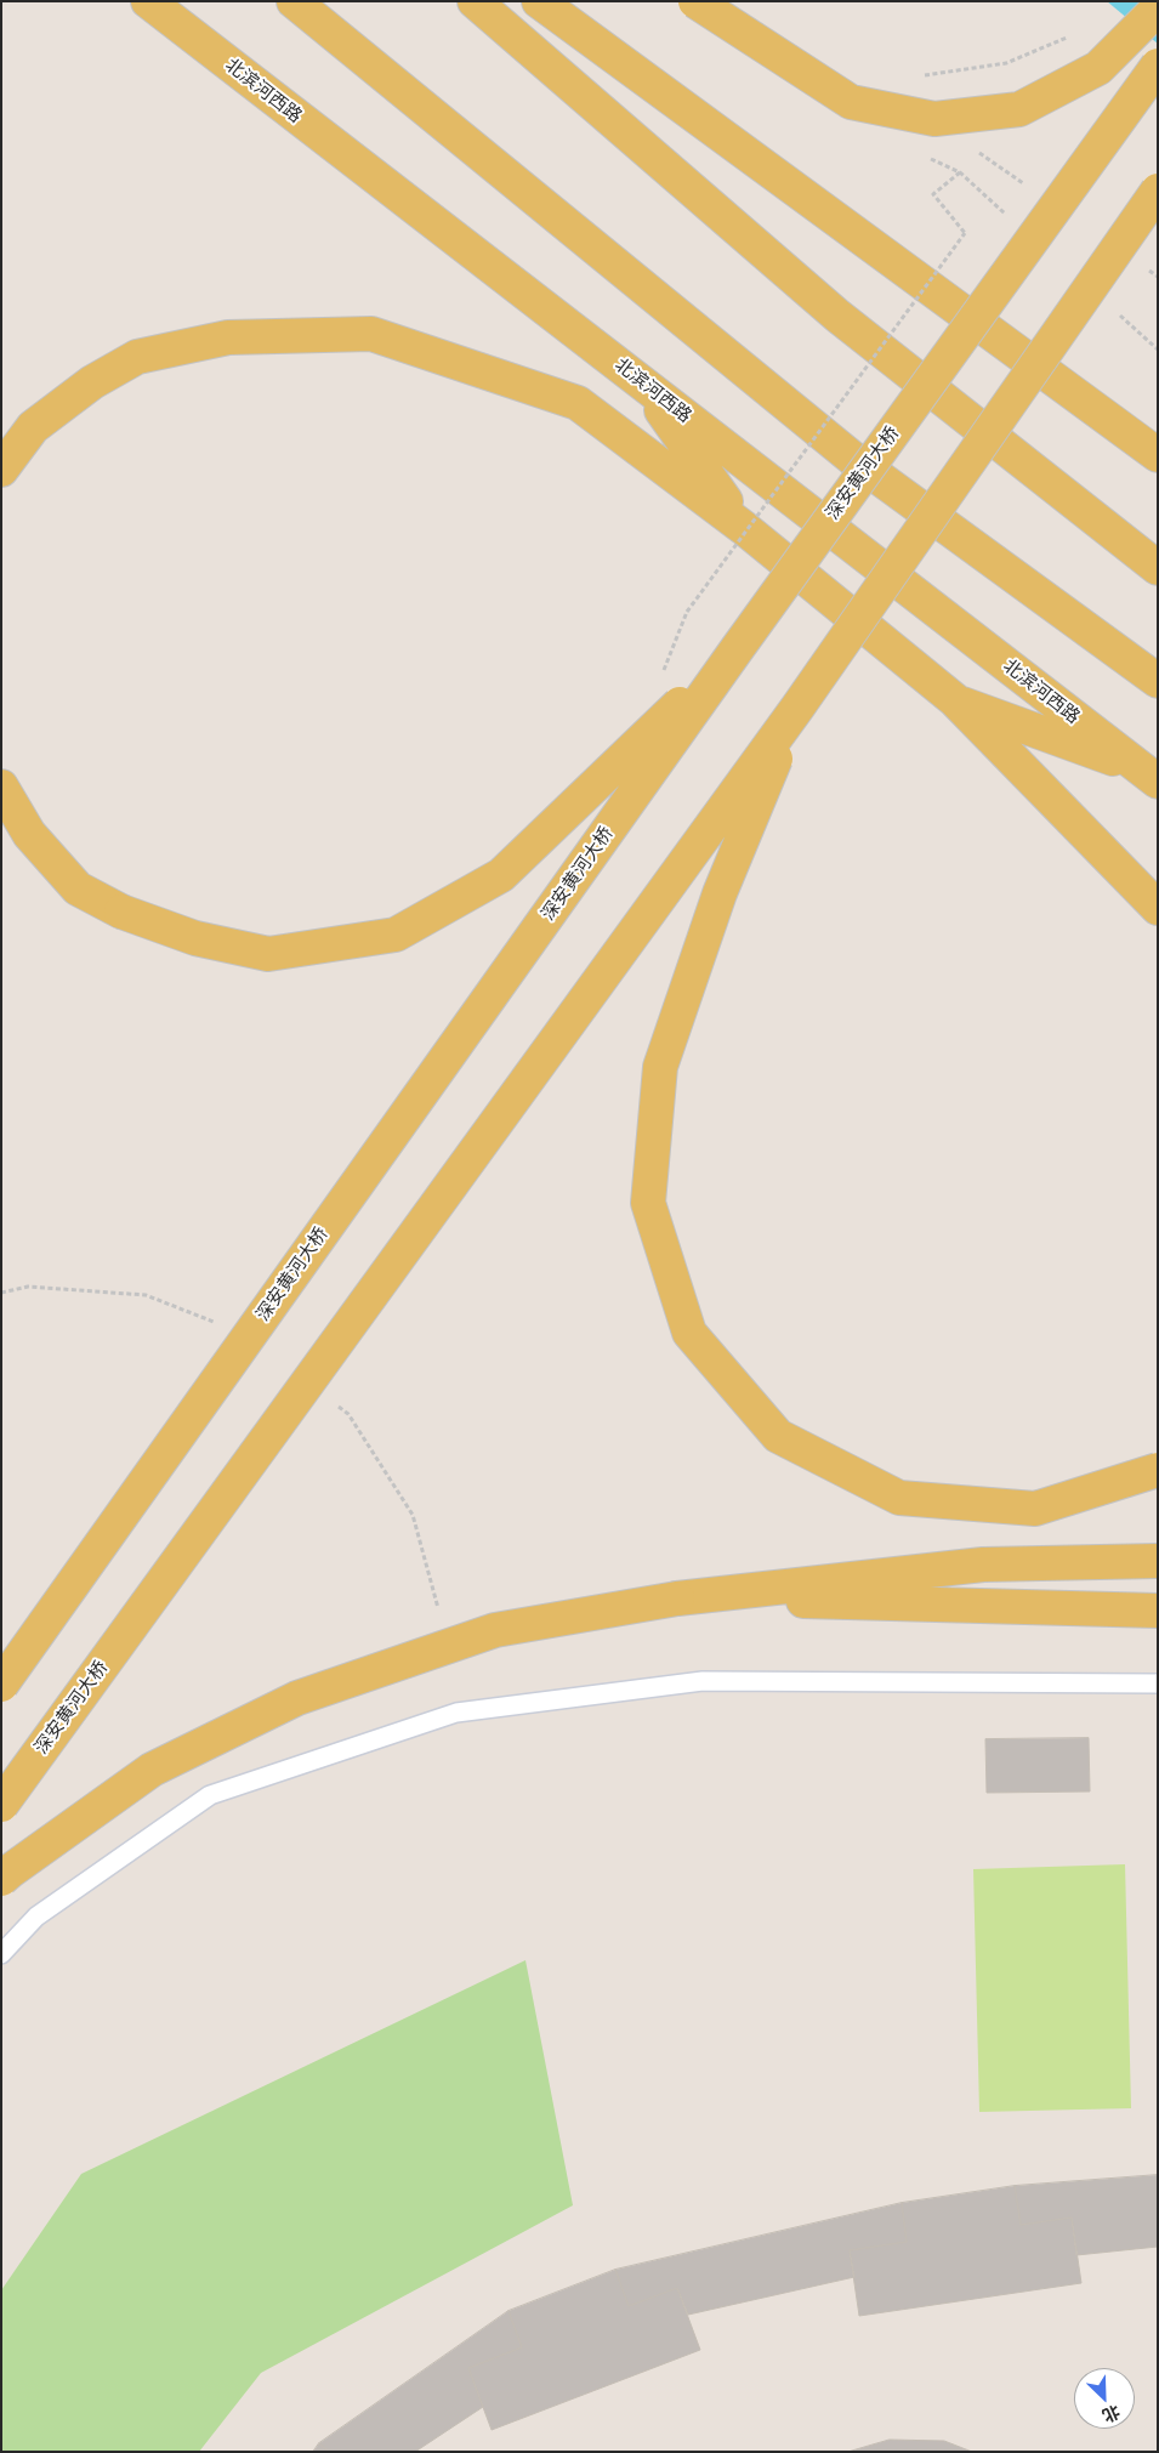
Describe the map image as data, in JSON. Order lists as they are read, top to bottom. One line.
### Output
{"streets":{"main road":["北滨河西路","深安黄河大桥"]},"north":"bottom right"}
